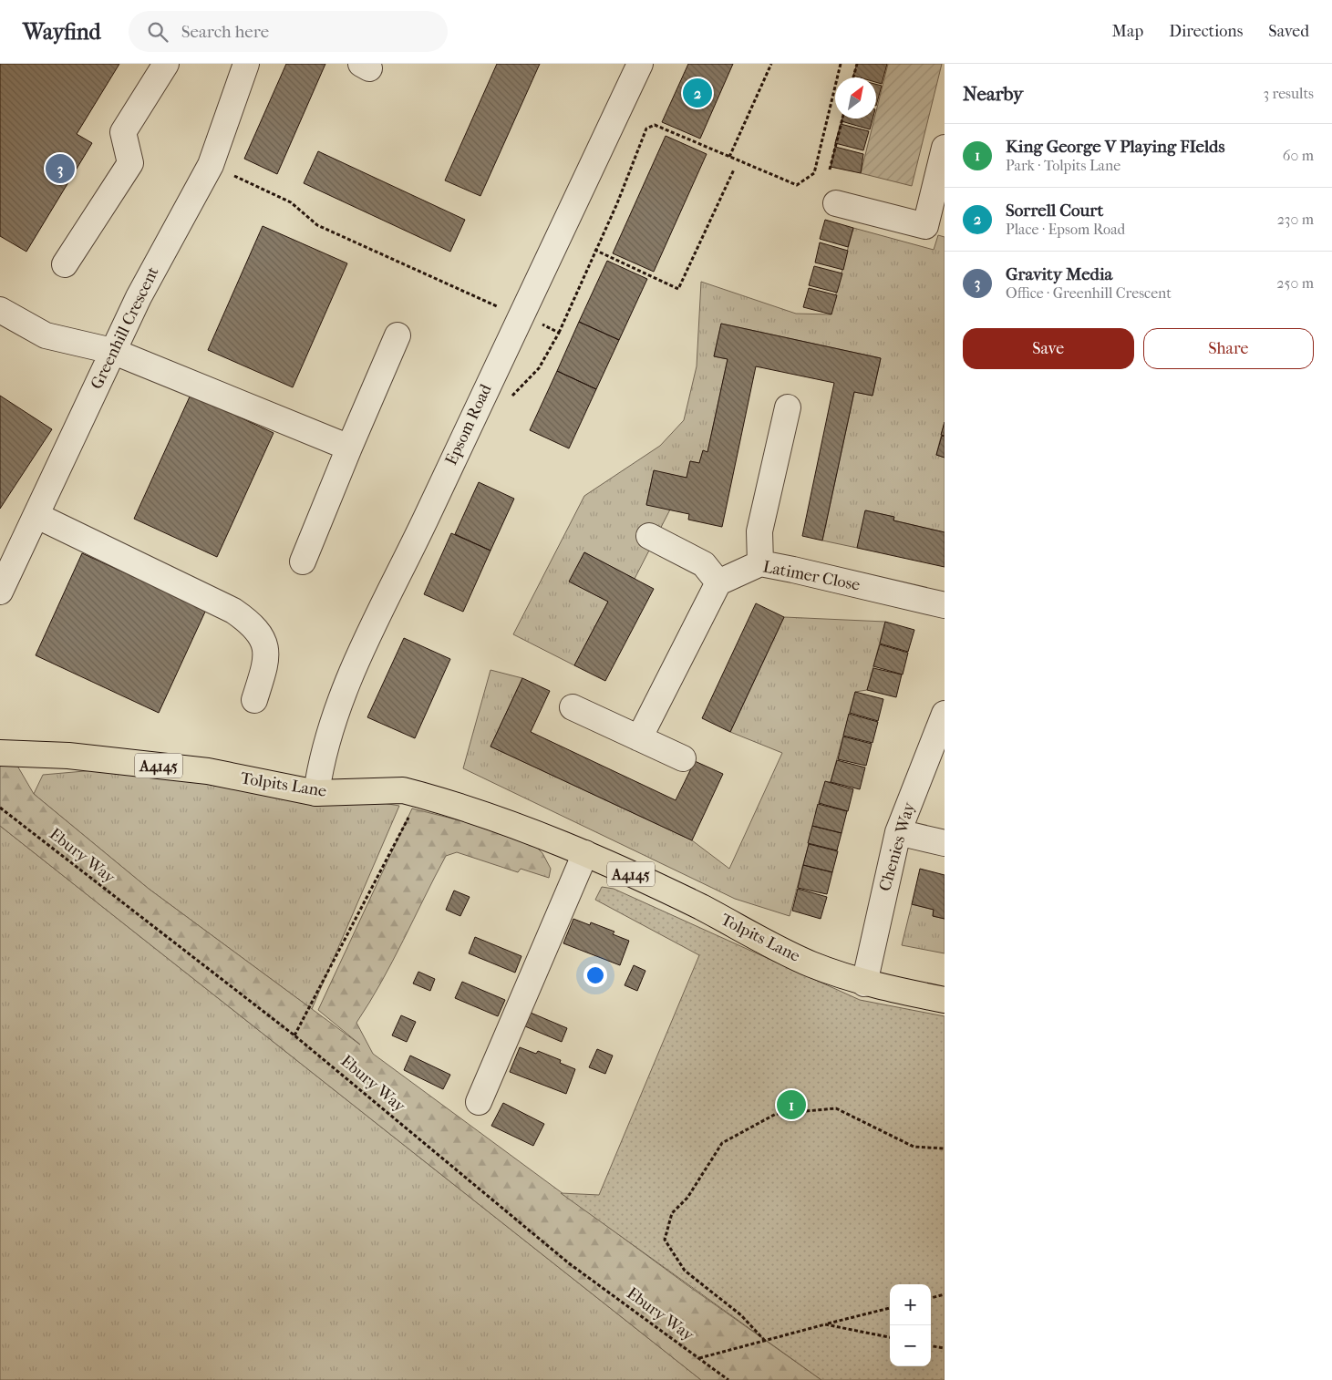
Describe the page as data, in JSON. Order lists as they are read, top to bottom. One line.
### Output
{"streets":{"main road":["A4145","Tolpits Lane"],"street":["Greenhill Crescent","Epsom Road","Latimer Close","Chenies Way"],"path":["Ebury Way"]},"crossings":[["Epsom Road","Tolpits Lane"],["Tolpits Lane","Chenies Way"]],"north":"top right","page":{"header":"Wayfind","search":"Search here","nav":["Map","Directions","Saved"],"heading":["Nearby","3 results"],"pins":["2","3","1"],"list":[{"mark":"1","name":"King George V Playing FIelds","note":"Park · Tolpits Lane","value":"60 m"},{"mark":"2","name":"Sorrell Court","note":"Place · Epsom Road","value":"230 m"},{"mark":"3","name":"Gravity Media","note":"Office · Greenhill Crescent","value":"250 m"}],"buttons":["Save","Share"],"map_buttons":["+","−"]}}
